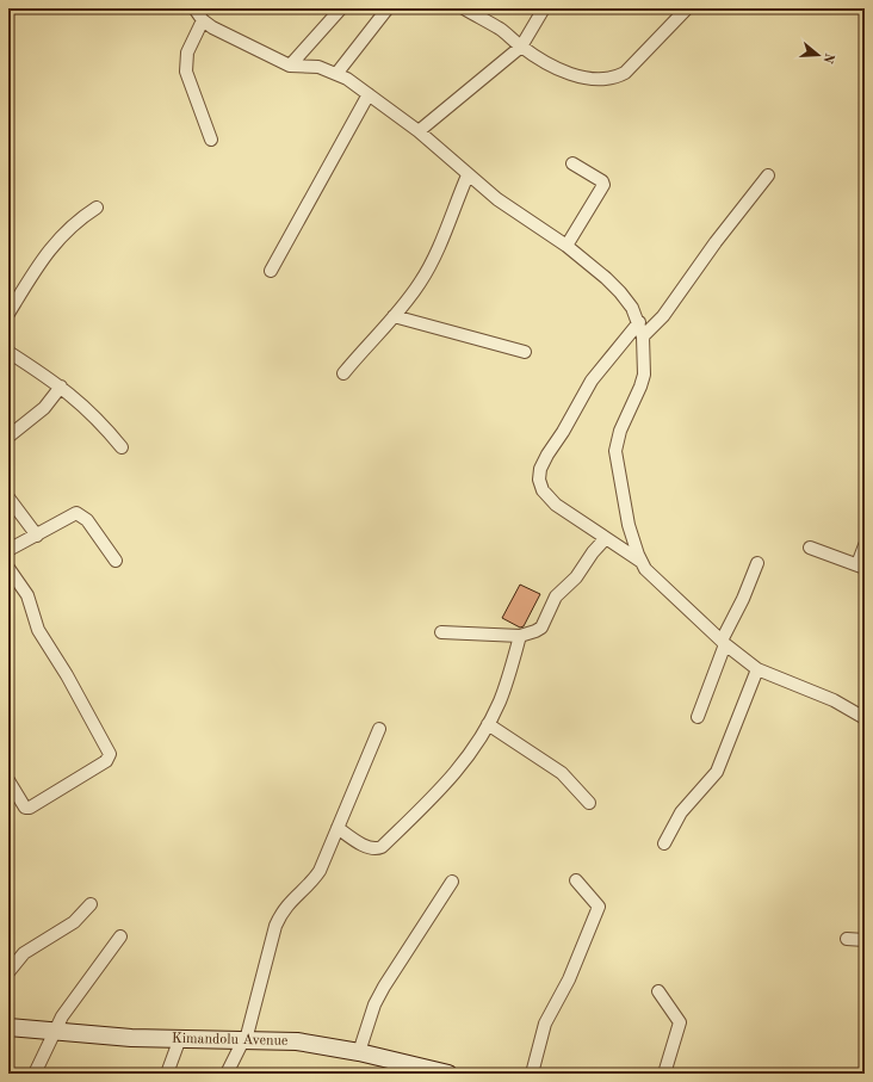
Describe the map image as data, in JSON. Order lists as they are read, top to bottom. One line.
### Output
{"streets":{"street":["Kimandolu Avenue"]},"north":"right"}
